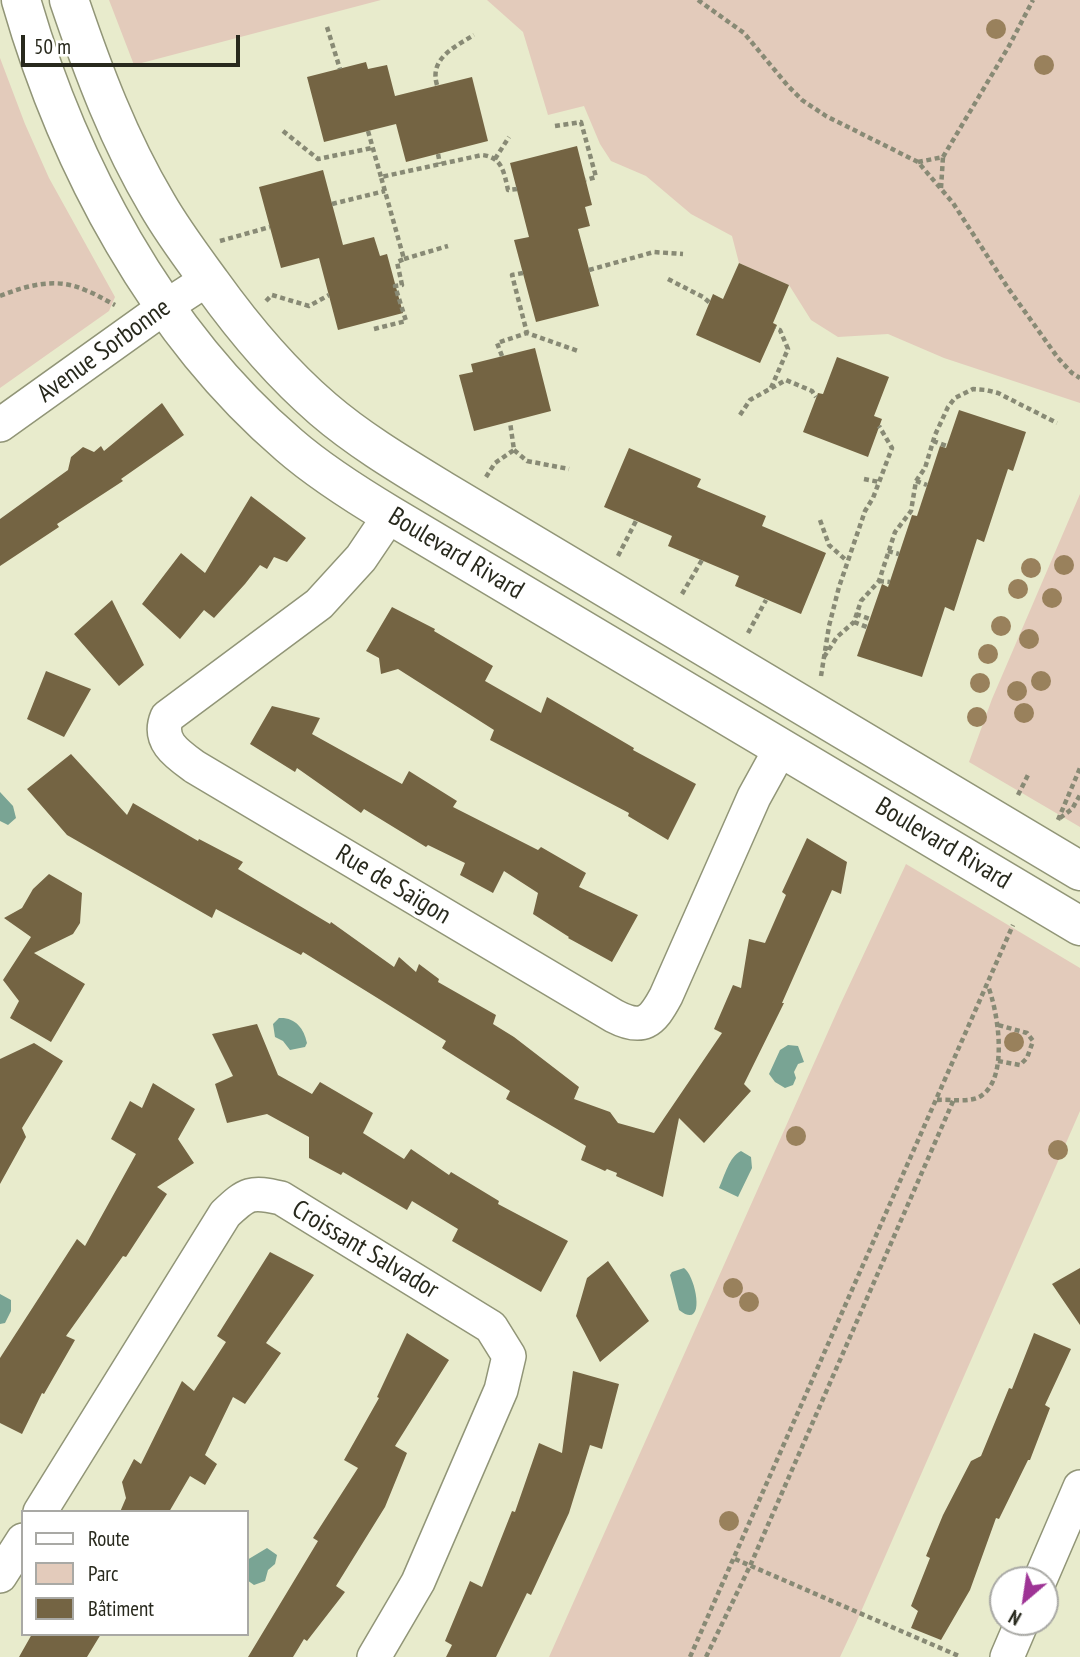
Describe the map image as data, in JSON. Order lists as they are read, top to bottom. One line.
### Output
{"streets":{"street":["Avenue Sorbonne","Boulevard Rivard","Rue de Saïgon","Croissant Salvador"]},"crossings":[["Avenue Sorbonne","Boulevard Rivard"],["Boulevard Rivard","Rue de Saïgon"]],"legend":["Route","Parc","Bâtiment"],"scale_bar":"50 m","north":"bottom left"}
